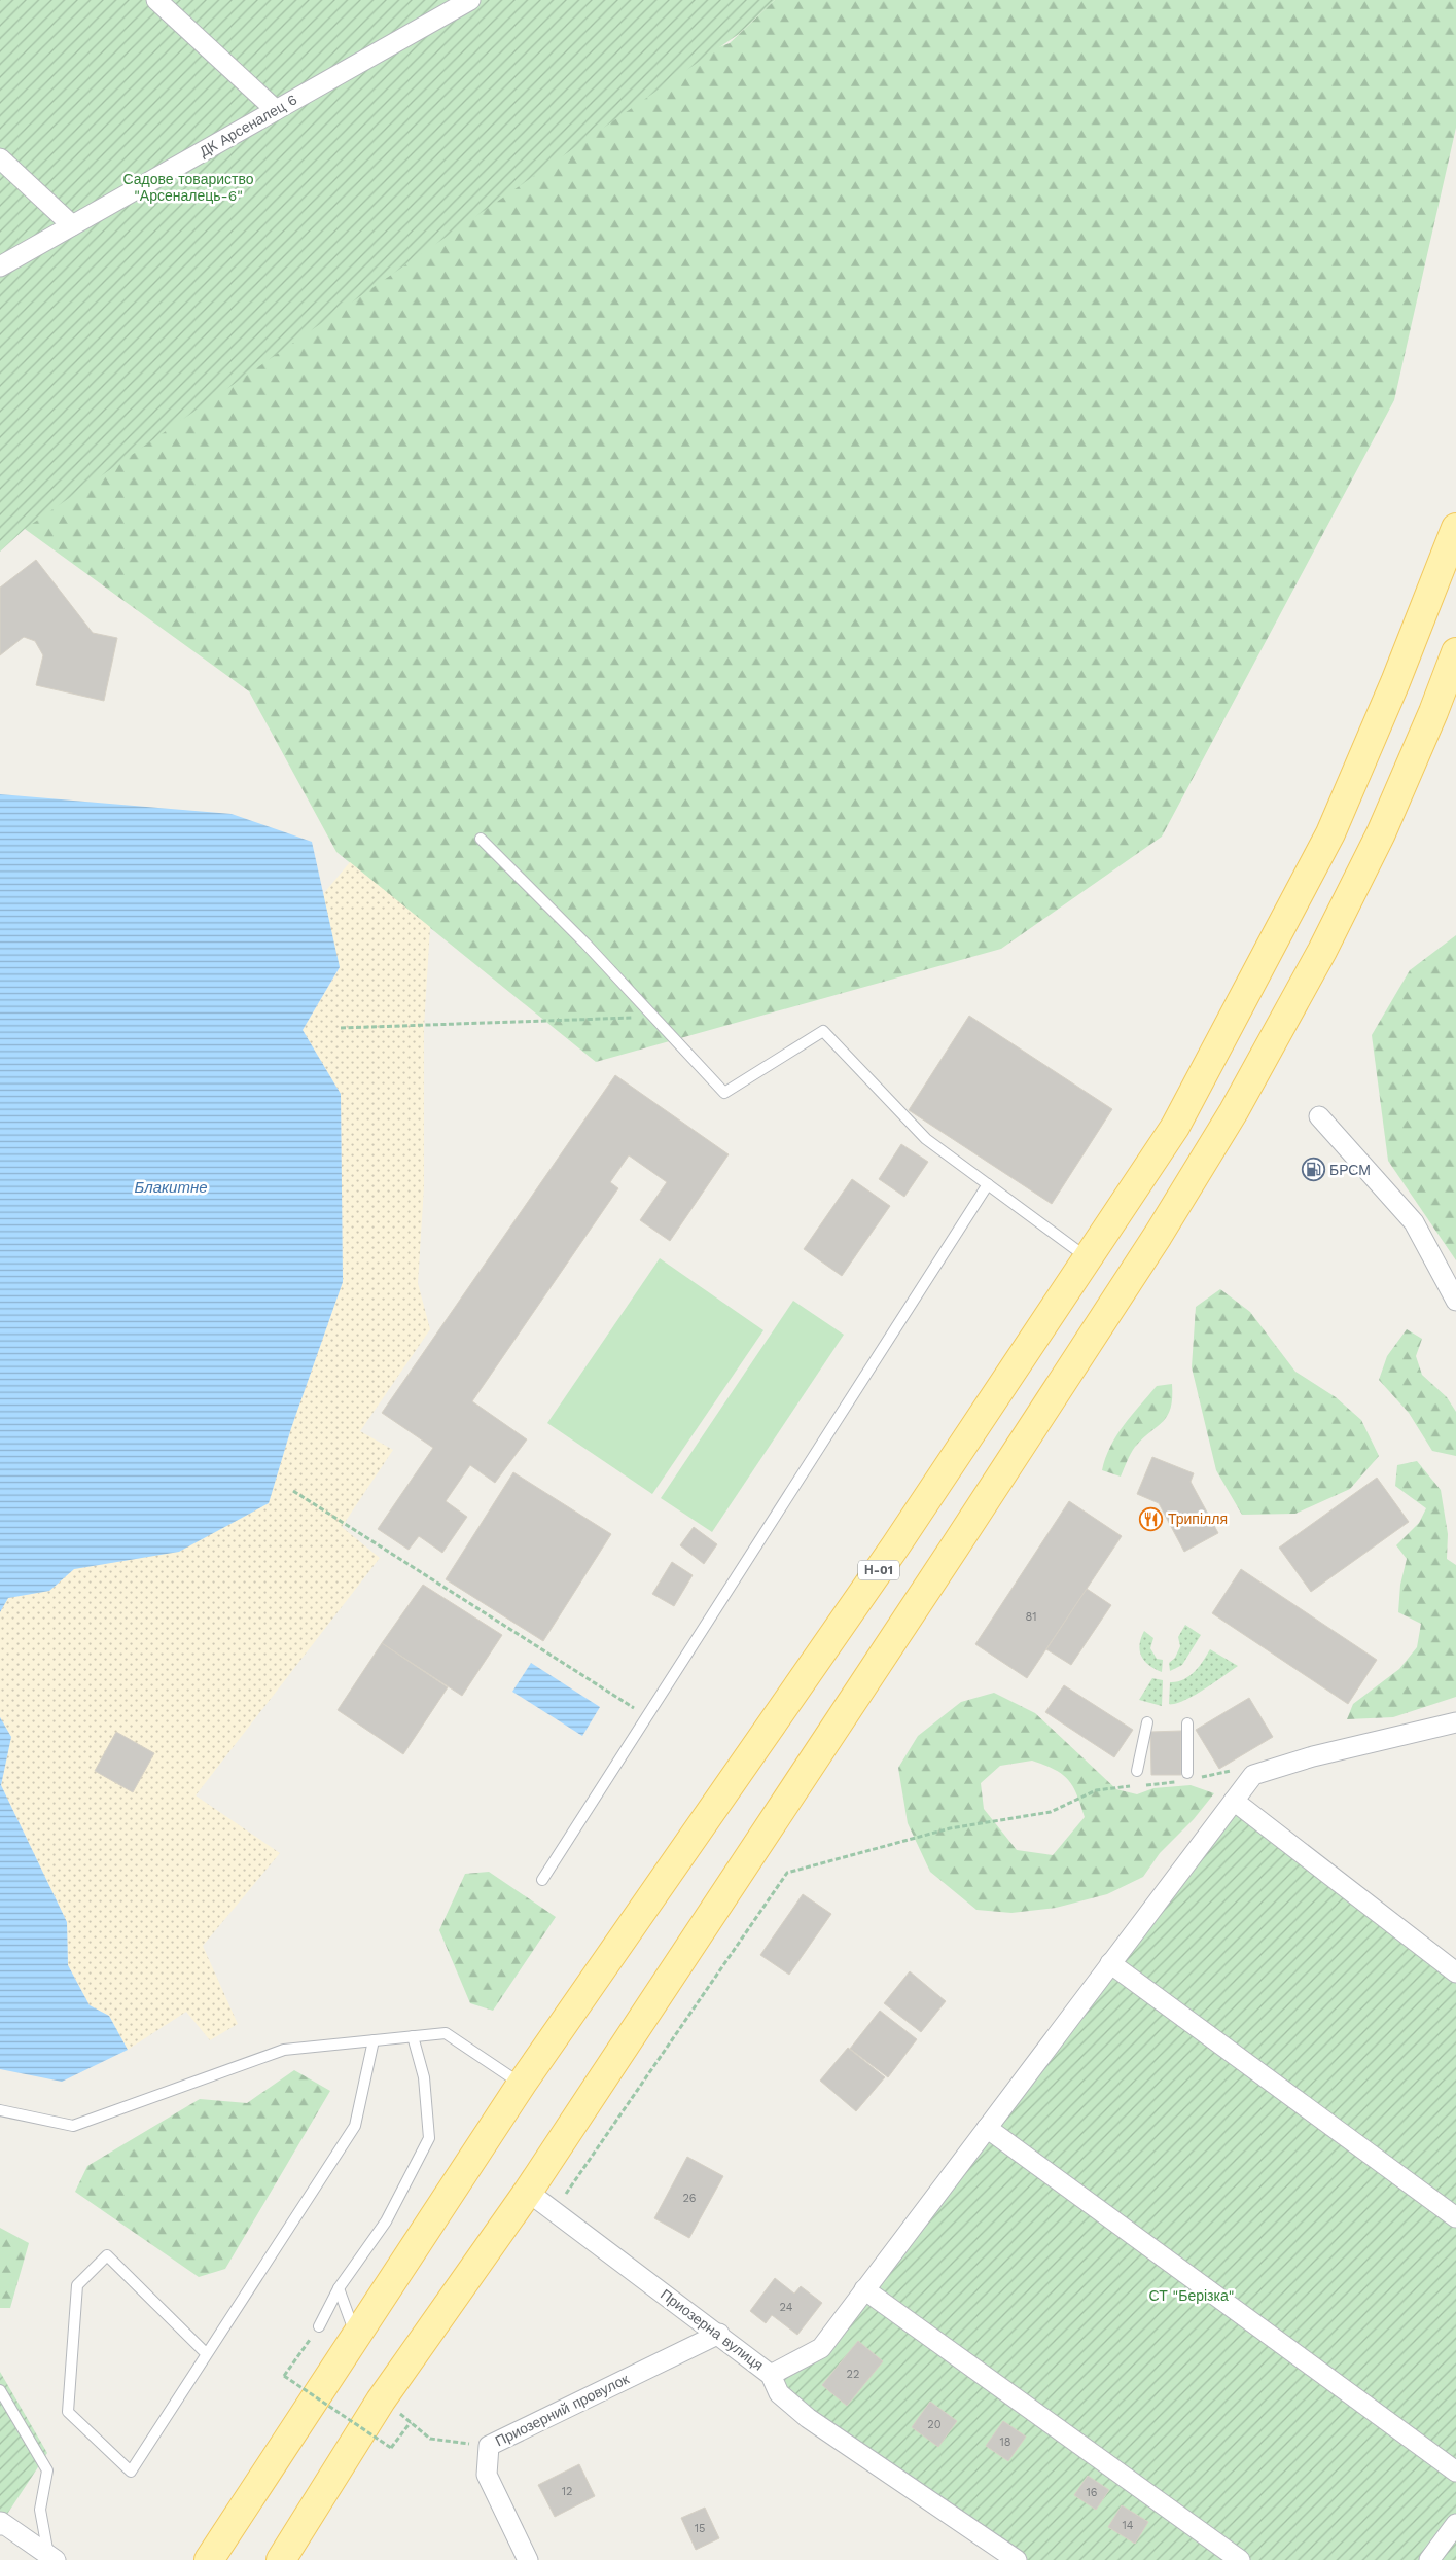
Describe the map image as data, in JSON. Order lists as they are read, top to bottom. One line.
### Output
{"streets":{"main road":["Н-01"],"street":["ДК Арсеналец 6","Приозерна вулиця","Приозерний провулок"]},"crossings":[["Приозерна вулиця","Приозерний провулок"]],"water":["Блакитне"],"parks":["Садове товариство \"Арсеналець-6\"","СТ \"Берізка\""],"places":{"fuel station":["БРСМ"],"restaurant":["Трипілля"]},"house_numbers":["81","26","24","22","20","18","12","16","14","15"]}
